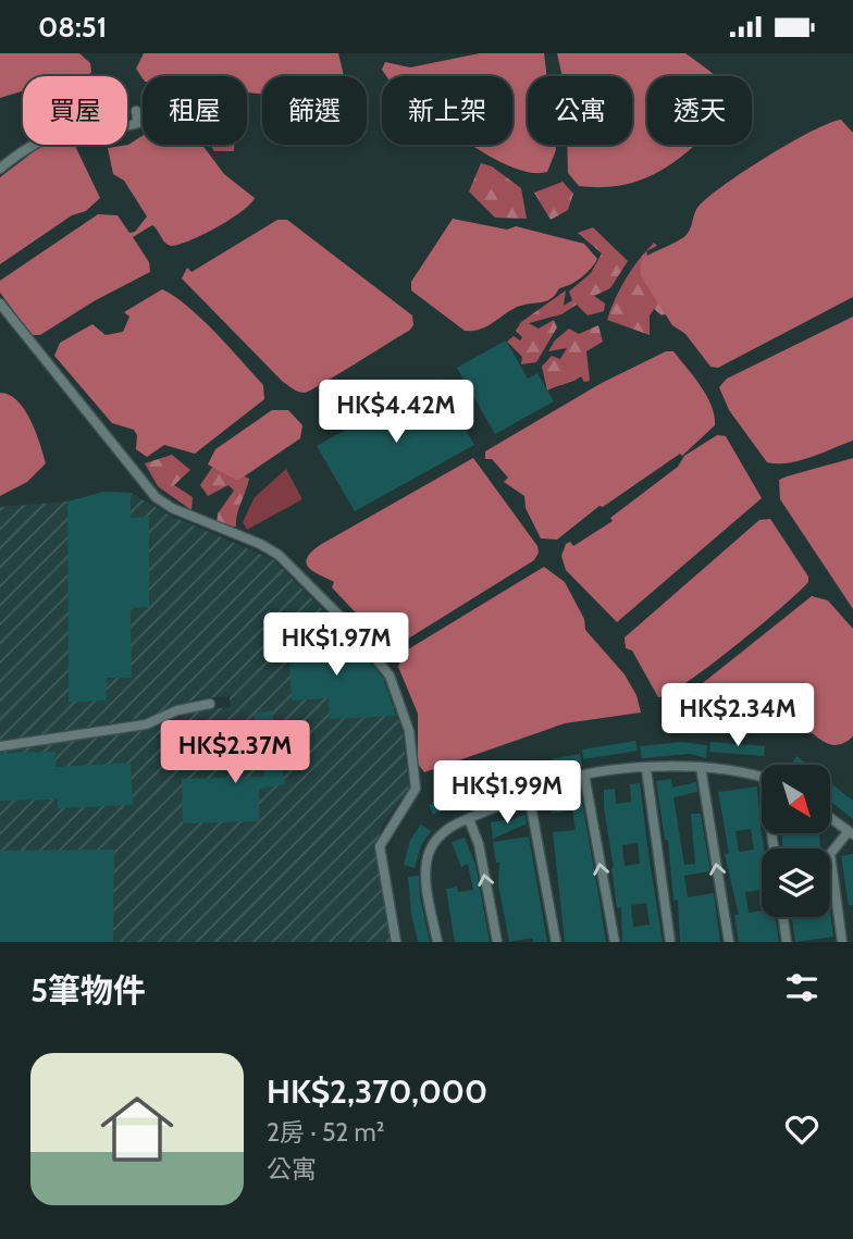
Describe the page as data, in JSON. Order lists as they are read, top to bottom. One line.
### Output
{"north":"bottom right","page":{"status":"08:51","chip":["買屋","租屋","篩選","新上架","公寓","透天"],"price":["HK$4.42M","HK$1.97M","HK$2.34M","HK$2.37M","HK$1.99M"],"heading":"5筆物件","list":[{"name":"HK$2,370,000","note":"2房 · 52 m² · 公寓"}]}}
